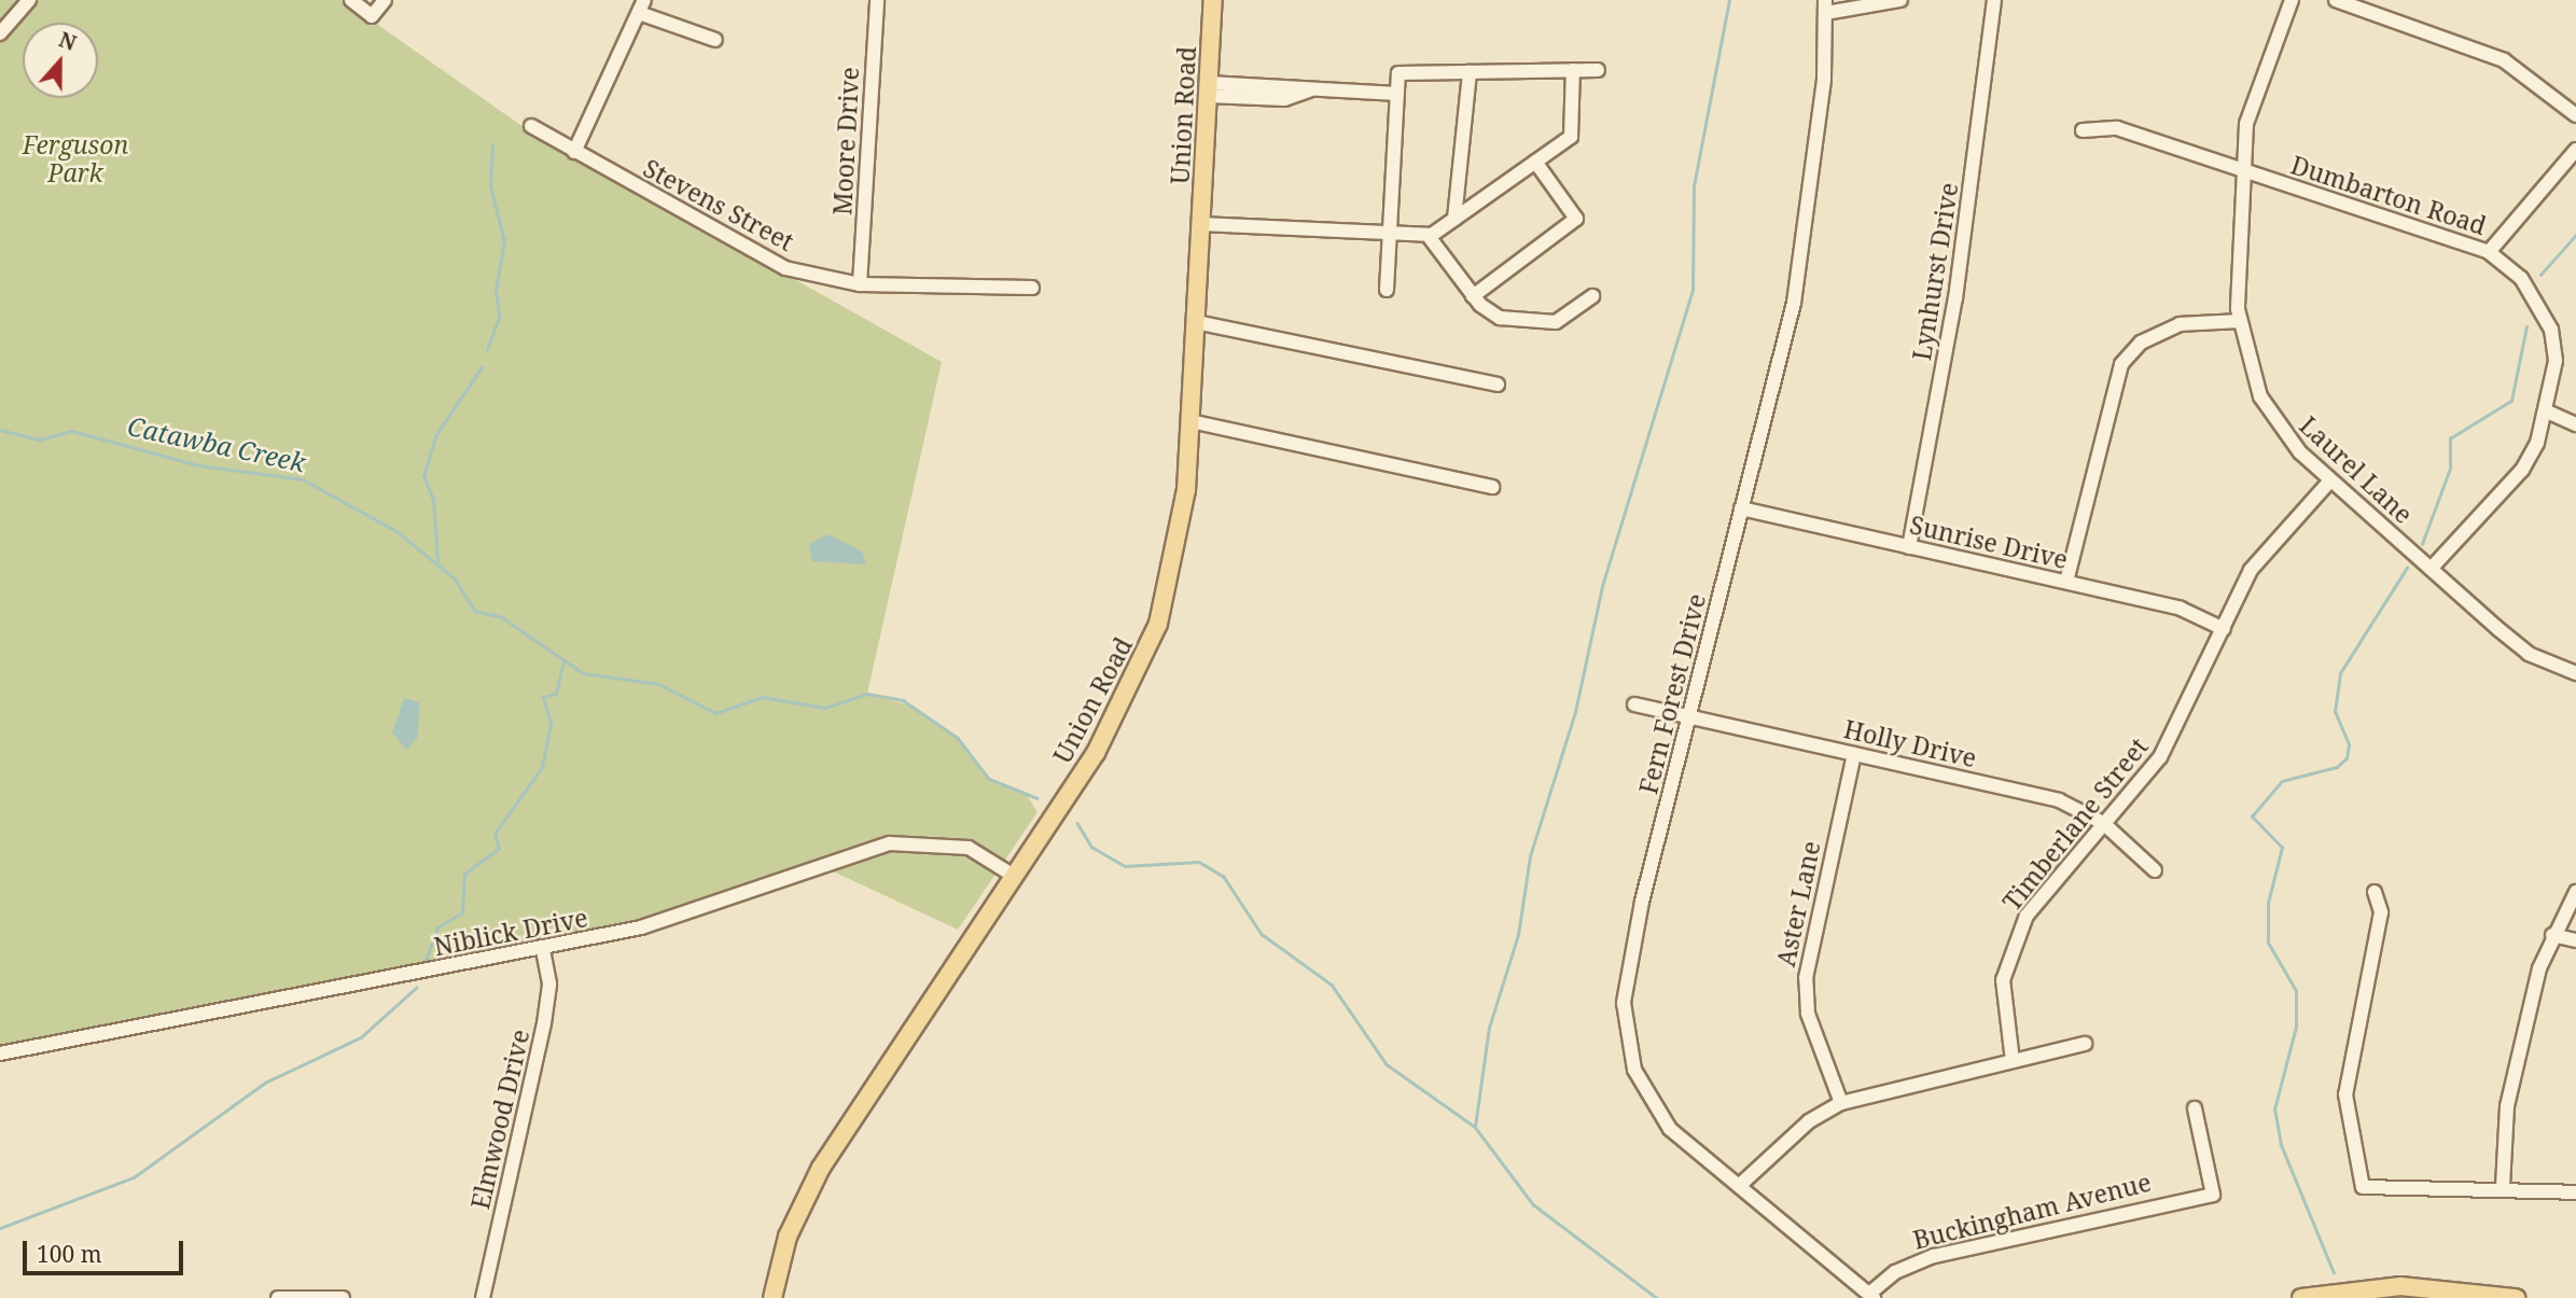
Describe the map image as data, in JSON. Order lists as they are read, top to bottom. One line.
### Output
{"streets":{"main road":["Union Road"],"street":["Moore Drive","Dumbarton Road","Stevens Street","Lynhurst Drive","Laurel Lane","Sunrise Drive","Fern Forest Drive","Holly Drive","Timberlane Street","Aster Lane","Niblick Drive","Elmwood Drive","Buckingham Avenue"]},"crossings":[["Union Road","Niblick Drive"],["Moore Drive","Stevens Street"],["Dumbarton Road","Laurel Lane"],["Lynhurst Drive","Sunrise Drive"],["Laurel Lane","Timberlane Street"],["Sunrise Drive","Fern Forest Drive"],["Sunrise Drive","Timberlane Street"],["Fern Forest Drive","Holly Drive"],["Fern Forest Drive","Buckingham Avenue"],["Holly Drive","Timberlane Street"],["Holly Drive","Aster Lane"],["Niblick Drive","Elmwood Drive"]],"water":["Catawba Creek"],"parks":["Ferguson Park"],"scale_bar":"100 m","north":"top"}
